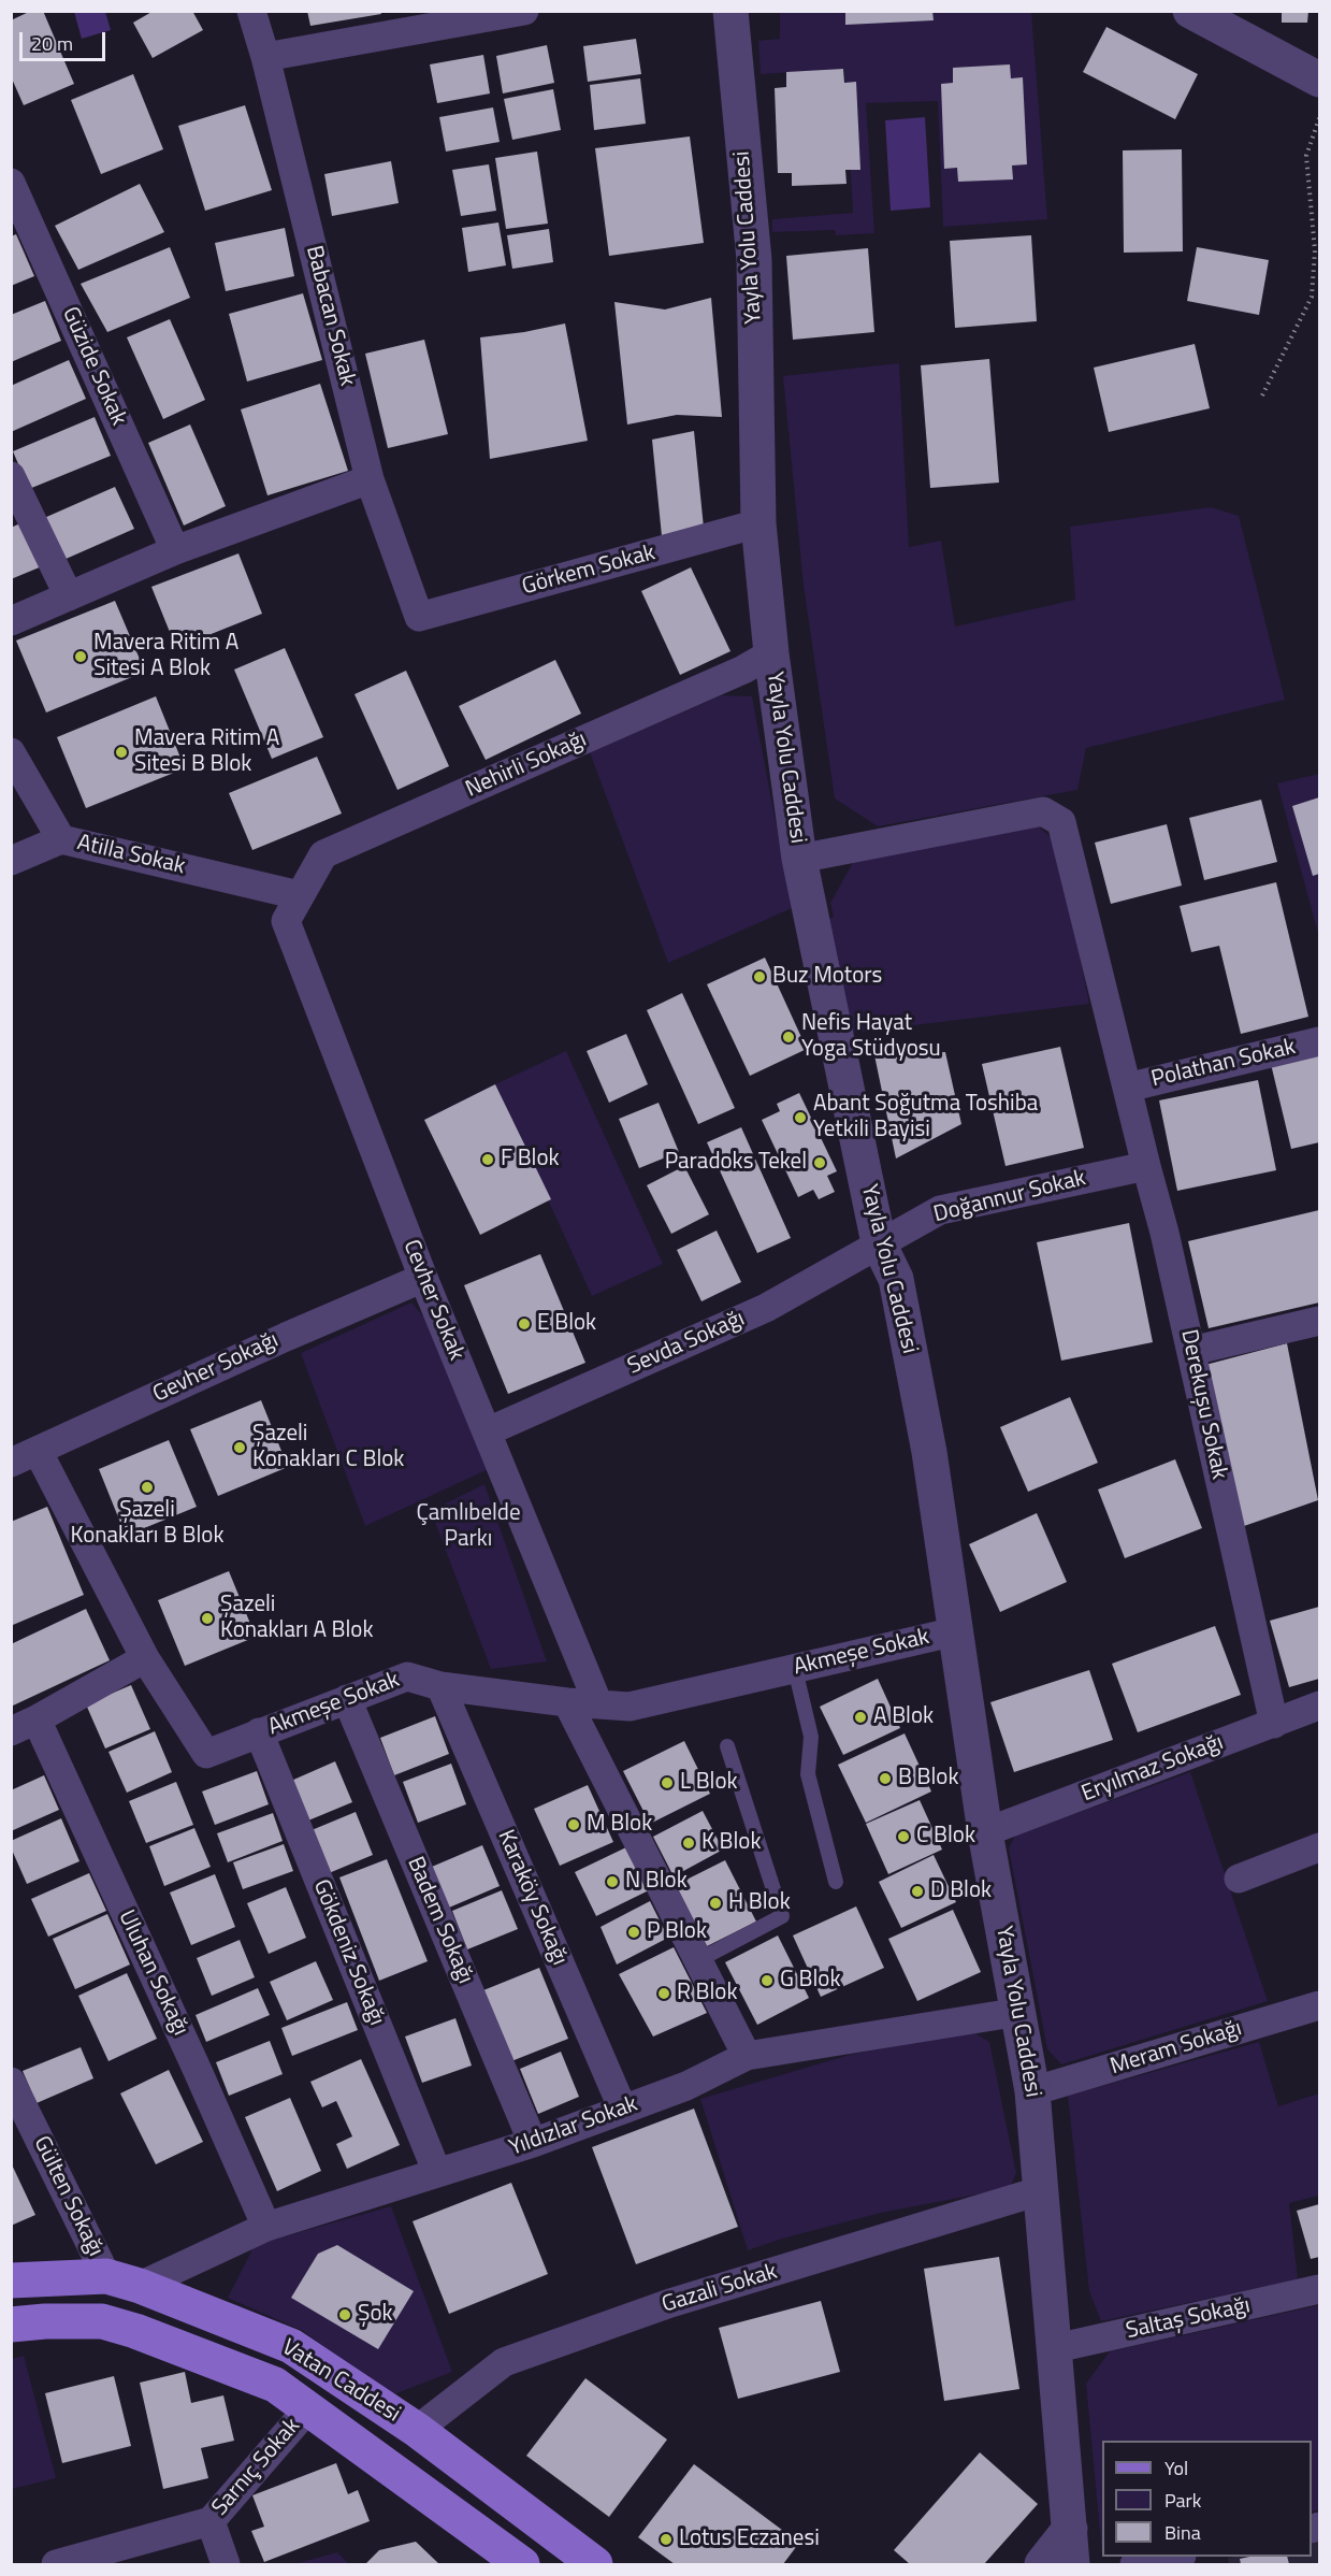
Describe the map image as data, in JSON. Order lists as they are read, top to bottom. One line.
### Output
{"streets":{"main road":["Vatan Caddesi"],"street":["Yayla Yolu Caddesi","Babacan Sokak","Güzide Sokak","Görkem Sokak","Nehirli Sokağı","Atilla Sokak","Polathan Sokak","Doğannur Sokak","Cevher Sokak","Sevda Sokağı","Gevher Sokağı","Derekuşu Sokak","Akmeşe Sokak","Eryılmaz Sokağı","Karaköy Sokağı","Badem Sokağı","Gökdeniz Sokağı","Uluhan Sokağı","Meram Sokağı","Yıldızlar Sokak","Gülten Sokağı","Gazali Sokak","Saltaş Sokağı","Sarnıç Sokak"]},"crossings":[["Yayla Yolu Caddesi","Görkem Sokak"],["Yayla Yolu Caddesi","Nehirli Sokağı"],["Yayla Yolu Caddesi","Doğannur Sokak"],["Yayla Yolu Caddesi","Sevda Sokağı"],["Yayla Yolu Caddesi","Derekuşu Sokak"],["Yayla Yolu Caddesi","Akmeşe Sokak"],["Yayla Yolu Caddesi","Eryılmaz Sokağı"],["Yayla Yolu Caddesi","Meram Sokağı"],["Yayla Yolu Caddesi","Yıldızlar Sokak"],["Yayla Yolu Caddesi","Gazali Sokak"],["Yayla Yolu Caddesi","Saltaş Sokağı"],["Babacan Sokak","Görkem Sokak"],["Nehirli Sokağı","Atilla Sokak"],["Nehirli Sokağı","Cevher Sokak"],["Atilla Sokak","Cevher Sokak"],["Polathan Sokak","Derekuşu Sokak"],["Doğannur Sokak","Sevda Sokağı"],["Doğannur Sokak","Derekuşu Sokak"],["Cevher Sokak","Sevda Sokağı"],["Cevher Sokak","Gevher Sokağı"],["Cevher Sokak","Akmeşe Sokak"],["Gevher Sokağı","Akmeşe Sokak"],["Derekuşu Sokak","Eryılmaz Sokağı"],["Akmeşe Sokak","Karaköy Sokağı"],["Akmeşe Sokak","Badem Sokağı"],["Akmeşe Sokak","Gökdeniz Sokağı"],["Karaköy Sokağı","Yıldızlar Sokak"],["Badem Sokağı","Yıldızlar Sokak"],["Gökdeniz Sokağı","Yıldızlar Sokak"],["Uluhan Sokağı","Yıldızlar Sokak"],["Yıldızlar Sokak","Gülten Sokağı"],["Yıldızlar Sokak","Vatan Caddesi"],["Gülten Sokağı","Vatan Caddesi"],["Gazali Sokak","Vatan Caddesi"],["Vatan Caddesi","Sarnıç Sokak"]],"parks":["Çamlıbelde Parkı"],"places":["Mavera Ritim A Sitesi A Blok","Mavera Ritim A Sitesi B Blok","Buz Motors","Nefis Hayat Yoga Stüdyosu","Abant Soğutma Toshiba Yetkili Bayisi","F Blok","Paradoks Tekel","E Blok","Şazeli Konakları C Blok","Şazeli Konakları B Blok","Şazeli Konakları A Blok","A Blok","B Blok","L Blok","M Blok","C Blok","K Blok","N Blok","D Blok","H Blok","P Blok","G Blok","R Blok","Şok","Lotus Eczanesi"],"legend":["Yol","Park","Bina"],"scale_bar":"20 m"}
